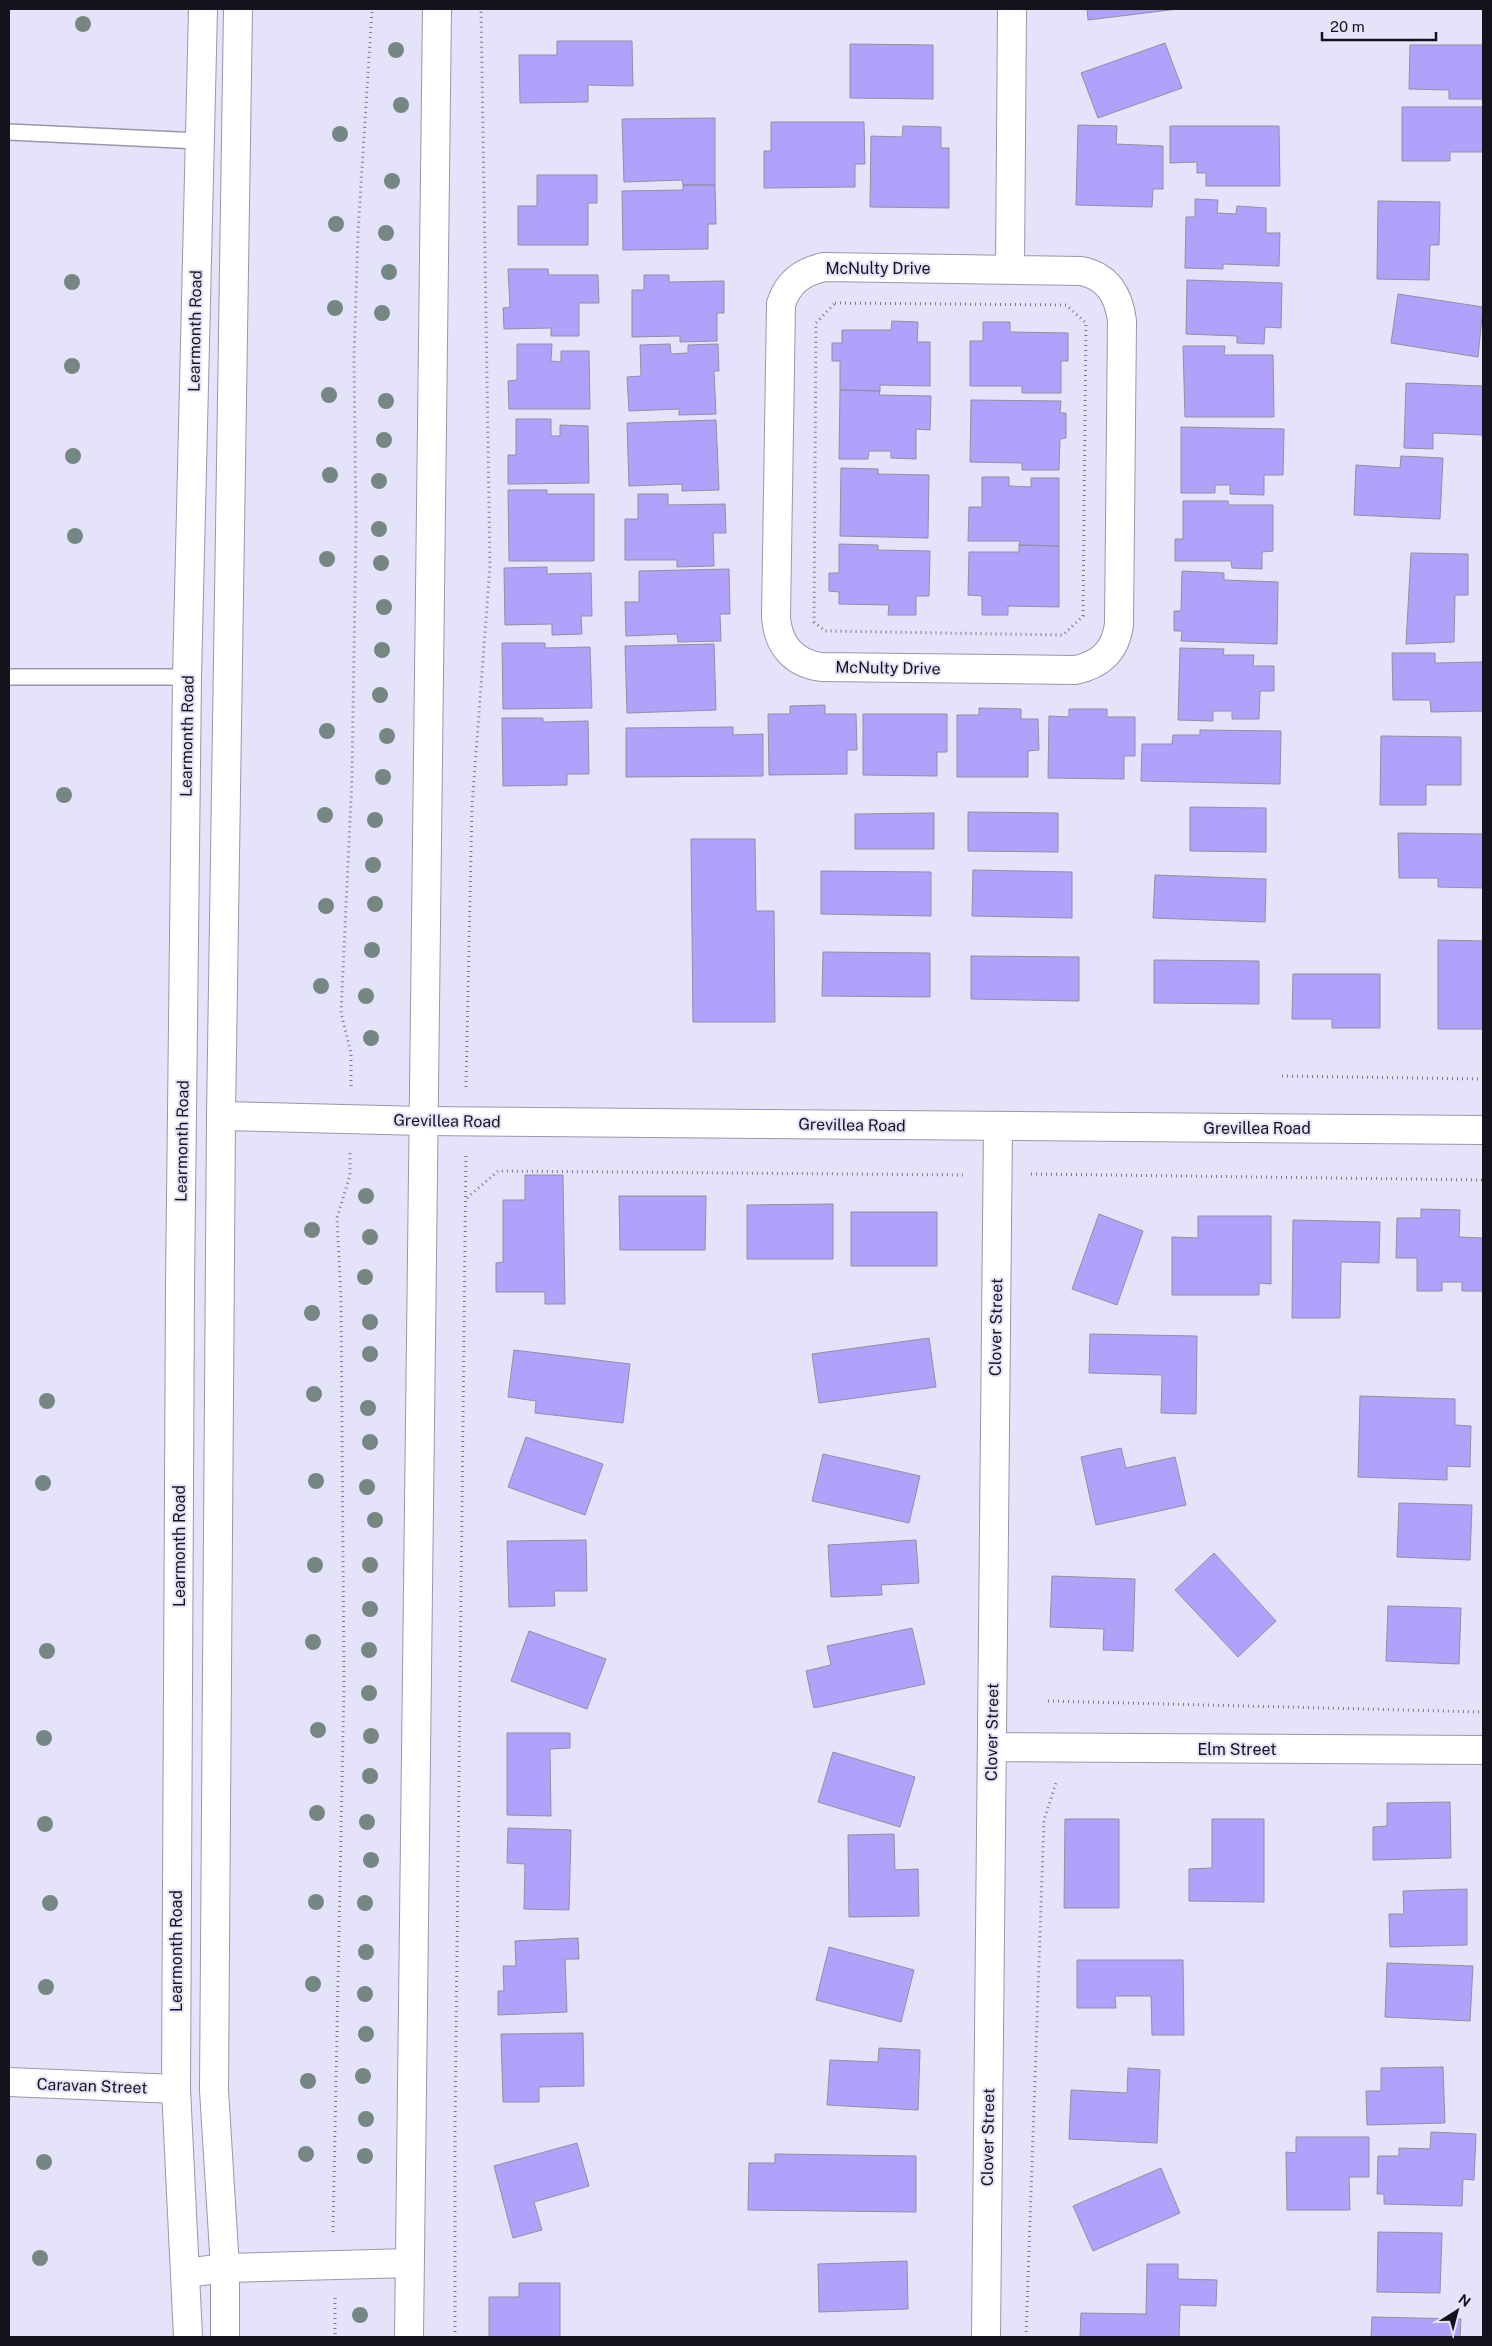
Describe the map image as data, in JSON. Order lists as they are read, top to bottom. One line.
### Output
{"streets":{"street":["McNulty Drive","Learmonth Road","Grevillea Road","Clover Street","Elm Street","Caravan Street"]},"crossings":[["Learmonth Road","Grevillea Road"],["Learmonth Road","Caravan Street"],["Grevillea Road","Clover Street"],["Clover Street","Elm Street"]],"scale_bar":"20 m","north":"top right"}
